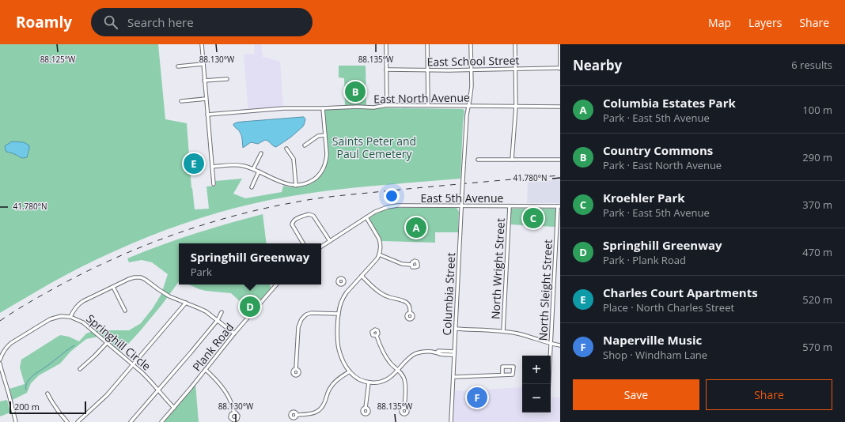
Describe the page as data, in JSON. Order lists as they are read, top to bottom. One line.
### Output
{"streets":{"street":["East School Street","East North Avenue","East 5th Avenue","North Wright Street","North Sleight Street","Columbia Street","Springhill Circle","Plank Road"]},"crossings":[["East School Street","Columbia Street"],["East North Avenue","Columbia Street"],["East 5th Avenue","North Wright Street"],["East 5th Avenue","North Sleight Street"],["East 5th Avenue","Columbia Street"],["Springhill Circle","Plank Road"]],"parks":["Saints Peter and Paul Cemetery"],"scale_bar":"200 m","page":{"header":"Roamly","search":"Search here","nav":["Map","Layers","Share"],"heading":["Nearby","6 results"],"pins":["B","E","C","A","D","F"],"list":[{"mark":"A","name":"Columbia Estates Park","note":"Park · East 5th Avenue","value":"100 m"},{"mark":"B","name":"Country Commons","note":"Park · East North Avenue","value":"290 m"},{"mark":"C","name":"Kroehler Park","note":"Park · East 5th Avenue","value":"370 m"},{"mark":"D","name":"Springhill Greenway","note":"Park · Plank Road","value":"470 m"},{"mark":"E","name":"Charles Court Apartments","note":"Place · North Charles Street","value":"520 m"},{"mark":"F","name":"Naperville Music","note":"Shop · Windham Lane","value":"570 m"}],"popup":["Springhill Greenway","Park"],"map_buttons":["+","−"],"buttons":["Save","Share"],"scale":"200 m"},"coordinates":["88.125°W","88.130°W","88.135°W","41.780°N"]}
